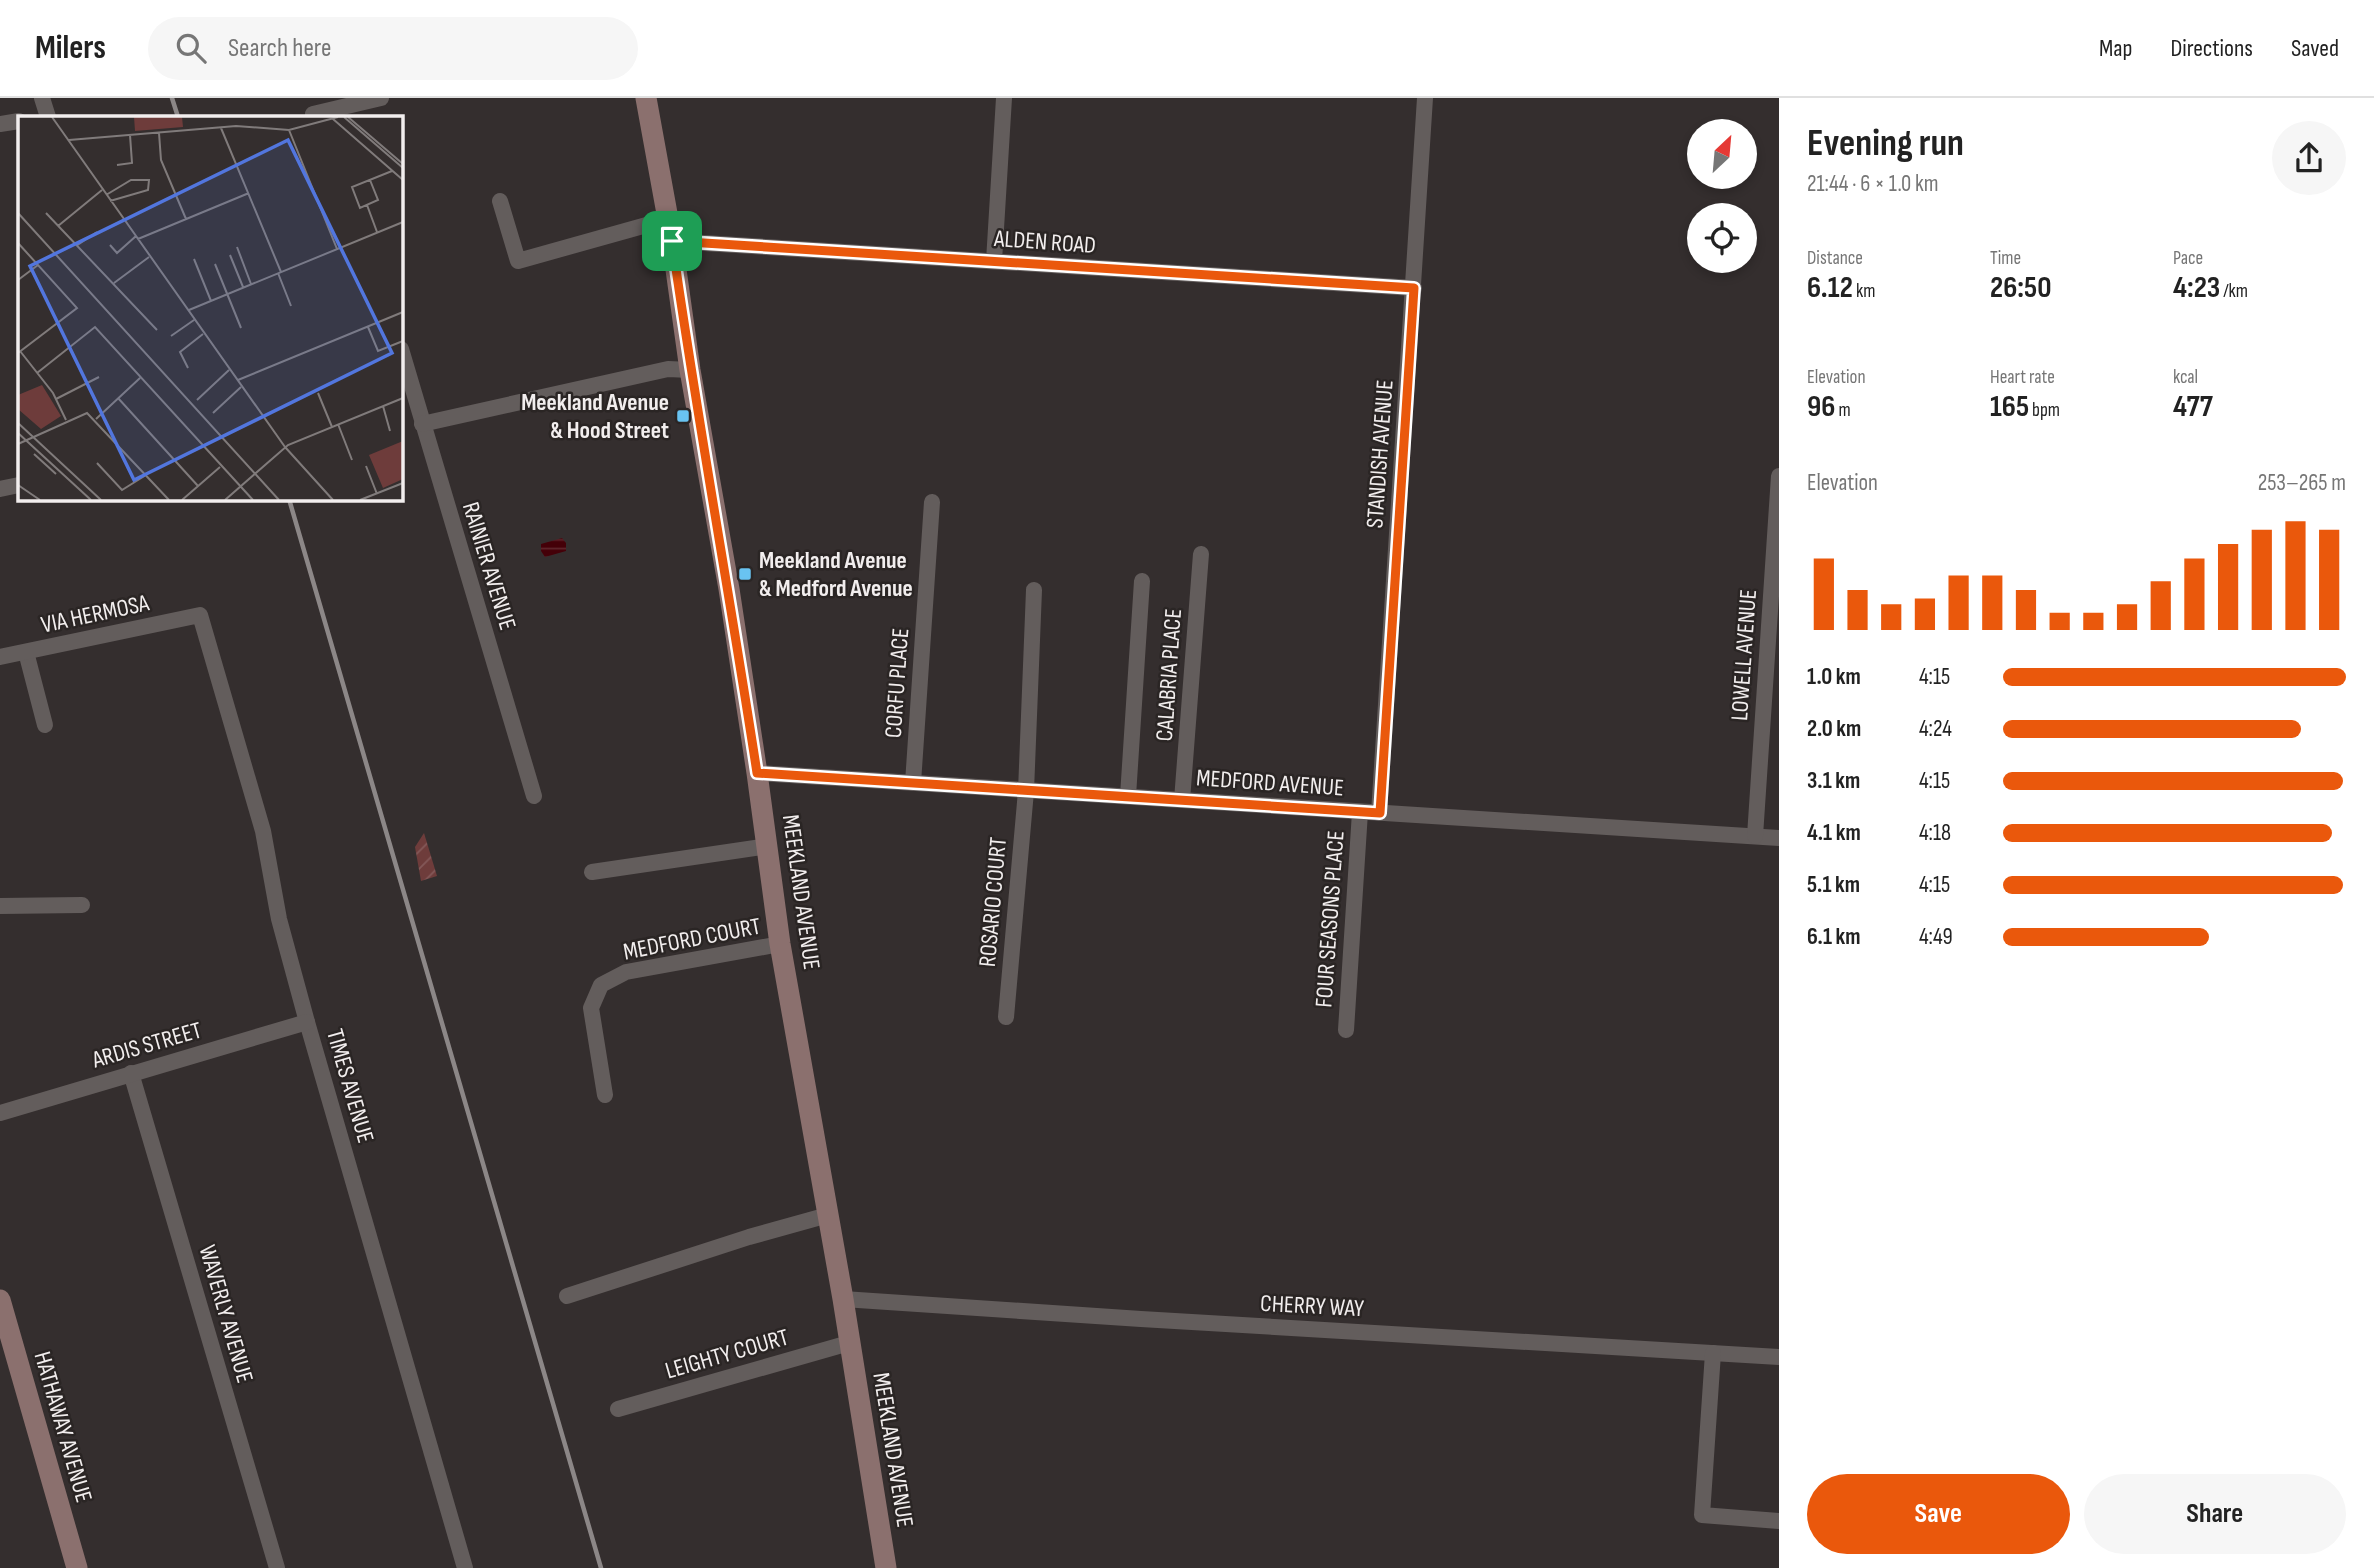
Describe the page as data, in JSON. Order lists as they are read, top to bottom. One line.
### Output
{"streets":{"main road":["MEEKLAND AVENUE","HATHAWAY AVENUE"],"street":["ALDEN ROAD","STANDISH AVENUE","RAINIER AVENUE","VIA HERMOSA","LOWELL AVENUE","CALABRIA PLACE","CORFU PLACE","MEDFORD AVENUE","ROSARIO COURT","FOUR SEASONS PLACE","MEDFORD COURT","ARDIS STREET","TIMES AVENUE","CHERRY WAY","WAVERLY AVENUE","LEIGHTY COURT"]},"crossings":[["ALDEN ROAD","STANDISH AVENUE"],["ALDEN ROAD","MEEKLAND AVENUE"],["STANDISH AVENUE","MEDFORD AVENUE"],["VIA HERMOSA","TIMES AVENUE"],["LOWELL AVENUE","MEDFORD AVENUE"],["CALABRIA PLACE","MEDFORD AVENUE"],["CORFU PLACE","MEDFORD AVENUE"],["MEDFORD AVENUE","MEEKLAND AVENUE"],["MEDFORD AVENUE","ROSARIO COURT"],["MEDFORD AVENUE","FOUR SEASONS PLACE"],["MEEKLAND AVENUE","MEDFORD COURT"],["MEEKLAND AVENUE","CHERRY WAY"],["MEEKLAND AVENUE","LEIGHTY COURT"],["ARDIS STREET","TIMES AVENUE"],["ARDIS STREET","WAVERLY AVENUE"]],"places":{"transit":["Meekland Avenue & Hood Street","Meekland Avenue & Medford Avenue"]},"north":"top right","page":{"header":"Milers","search":"Search here","nav":["Map","Directions","Saved"],"heading":["Evening run","21:44 · 6 × 1.0 km"],"stats":[["Distance","6.12 km"],["Time","26:50"],["Pace","4:23 /km"],["Elevation","96 m"],["Heart rate","165 bpm"],["kcal","477"]],"chart":["Elevation","253–265 m"],"list":[{"name":"1.0 km","note":"4:15"},{"name":"2.0 km","note":"4:24"},{"name":"3.1 km","note":"4:15"},{"name":"4.1 km","note":"4:18"},{"name":"5.1 km","note":"4:15"},{"name":"6.1 km","note":"4:49"}],"buttons":["Save","Share"]}}
